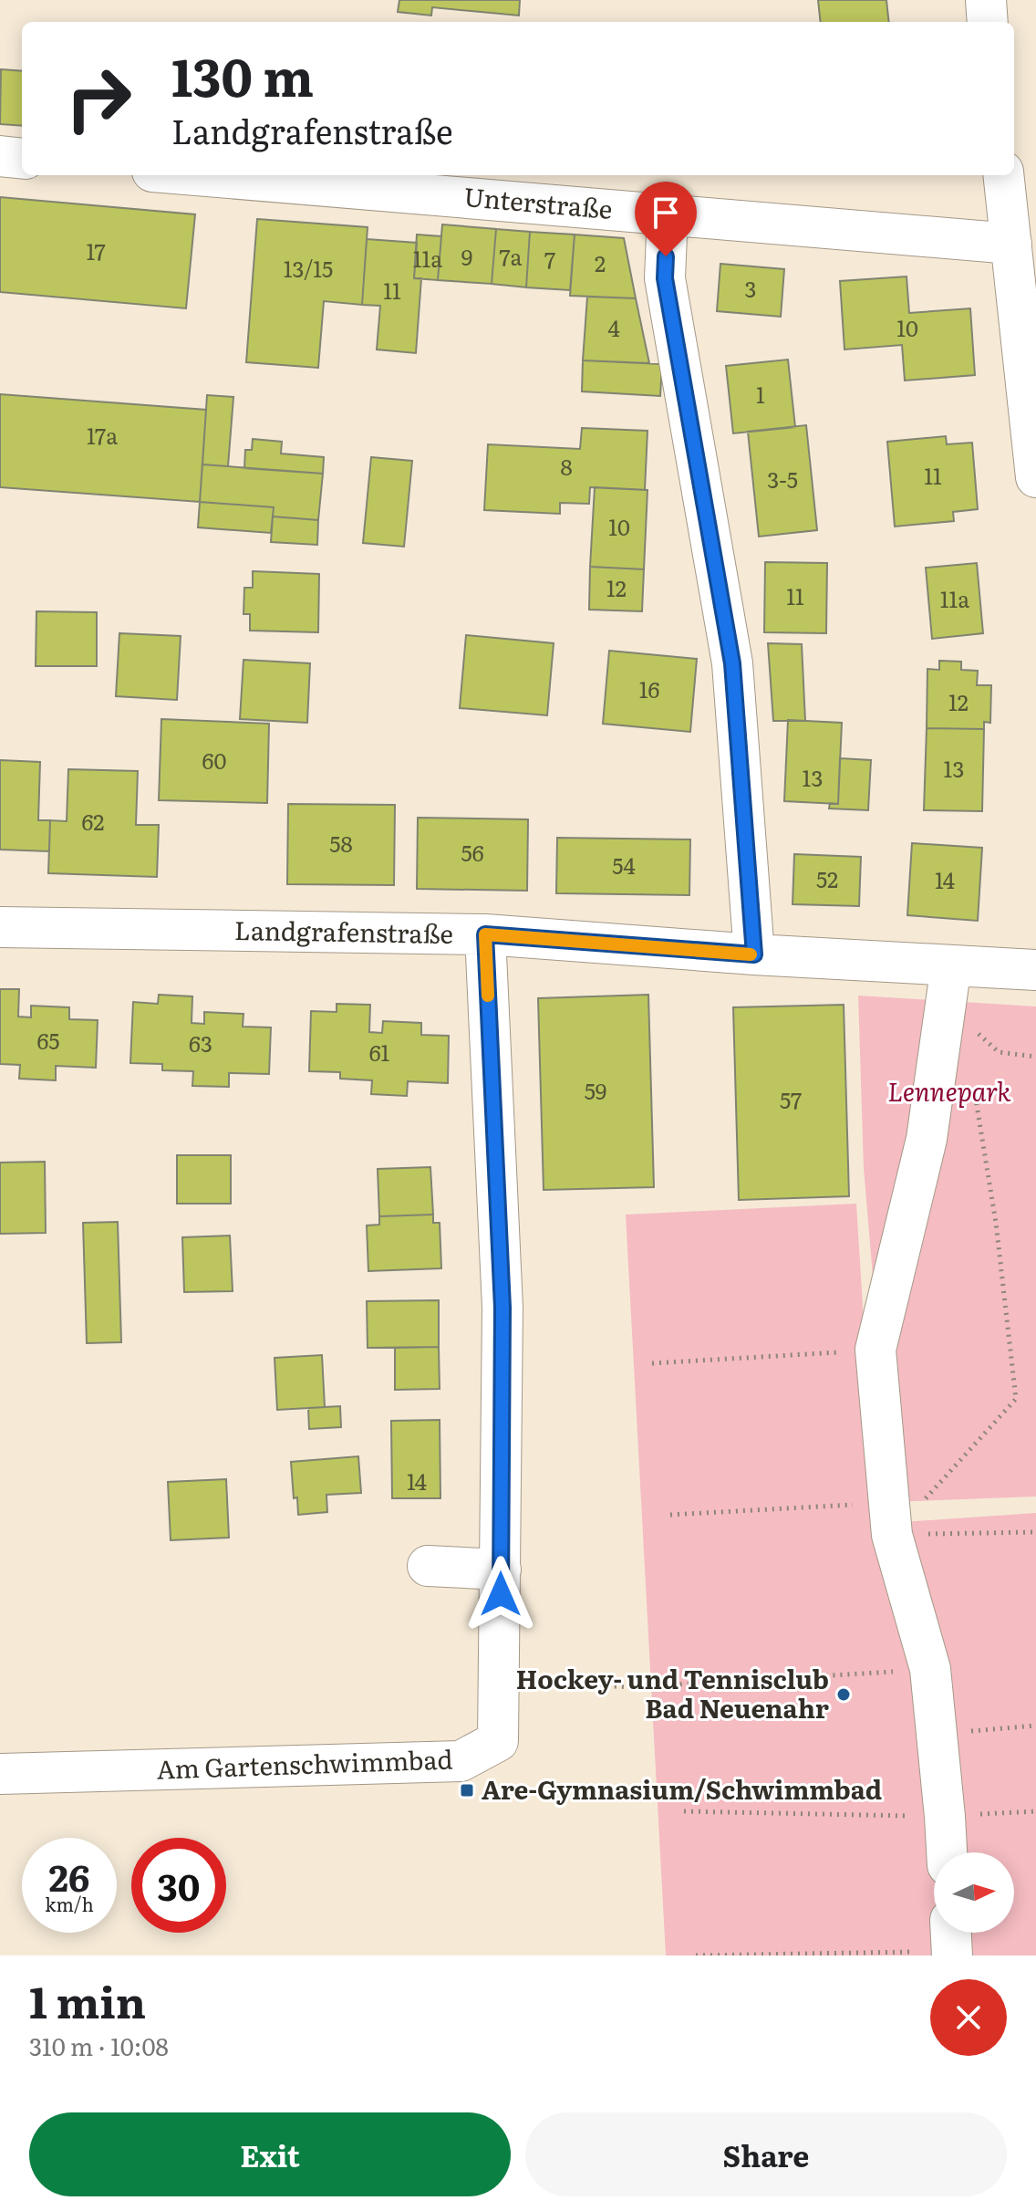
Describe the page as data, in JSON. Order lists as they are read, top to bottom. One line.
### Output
{"streets":{"street":["Unterstraße","Landgrafenstraße","Am Gartenschwimmbad"]},"crossings":[["Landgrafenstraße","Am Gartenschwimmbad"]],"parks":["Lennepark"],"places":{"other":["Hockey- und Tennisclub Bad Neuenahr"],"transit":["Are-Gymnasium/Schwimmbad"]},"house_numbers":["17","9","7a","11a","7","2","13/15","3","11","4","10","1","17a","8","11","3-5","10","12","11","11a","16","12","60","13","13","62","58","56","54","52","14","65","63","61","59","57","14"],"north":"right","page":{"turn":["130 m","Landgrafenstraße"],"speed":"26 km/h","limit":"30","heading":["1 min","310 m · 10:08"],"buttons":["Exit","Share"]}}
